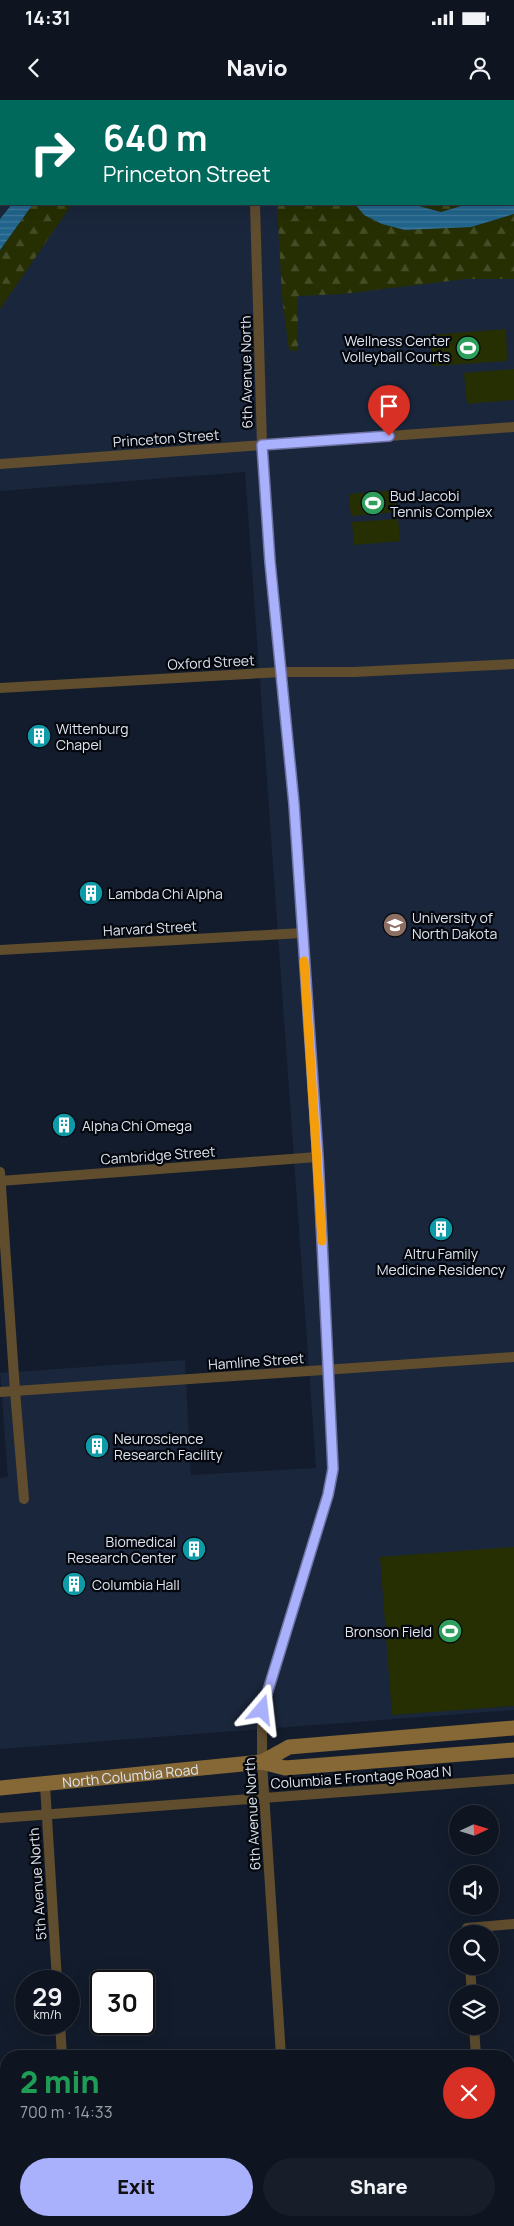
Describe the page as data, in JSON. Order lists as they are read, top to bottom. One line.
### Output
{"streets":{"main road":["North Columbia Road"],"street":["6th Avenue North","Princeton Street","Oxford Street","Harvard Street","Cambridge Street","Hamline Street","Columbia E Frontage Road N","5th Avenue North"]},"crossings":[["6th Avenue North","Princeton Street"],["6th Avenue North","Oxford Street"],["6th Avenue North","Harvard Street"],["6th Avenue North","Cambridge Street"],["6th Avenue North","Hamline Street"],["6th Avenue North","North Columbia Road"],["6th Avenue North","Columbia E Frontage Road N"],["North Columbia Road","5th Avenue North"],["Columbia E Frontage Road N","5th Avenue North"]],"places":{"sports":["Wellness Center Volleyball Courts","Bud Jacobi Tennis Complex","Bronson Field"],"building":["Wittenburg Chapel","Lambda Chi Alpha","Alpha Chi Omega","Altru Family Medicine Residency","Neuroscience Research Facility","Biomedical Research Center","Columbia Hall"],"school or university":["University of North Dakota"]},"north":"right","page":{"status":"14:31","header":"Navio","turn":["640 m","Princeton Street"],"speed":"29 km/h","limit":"30","heading":["2 min","700 m · 14:33"],"buttons":["Exit","Share"]}}
